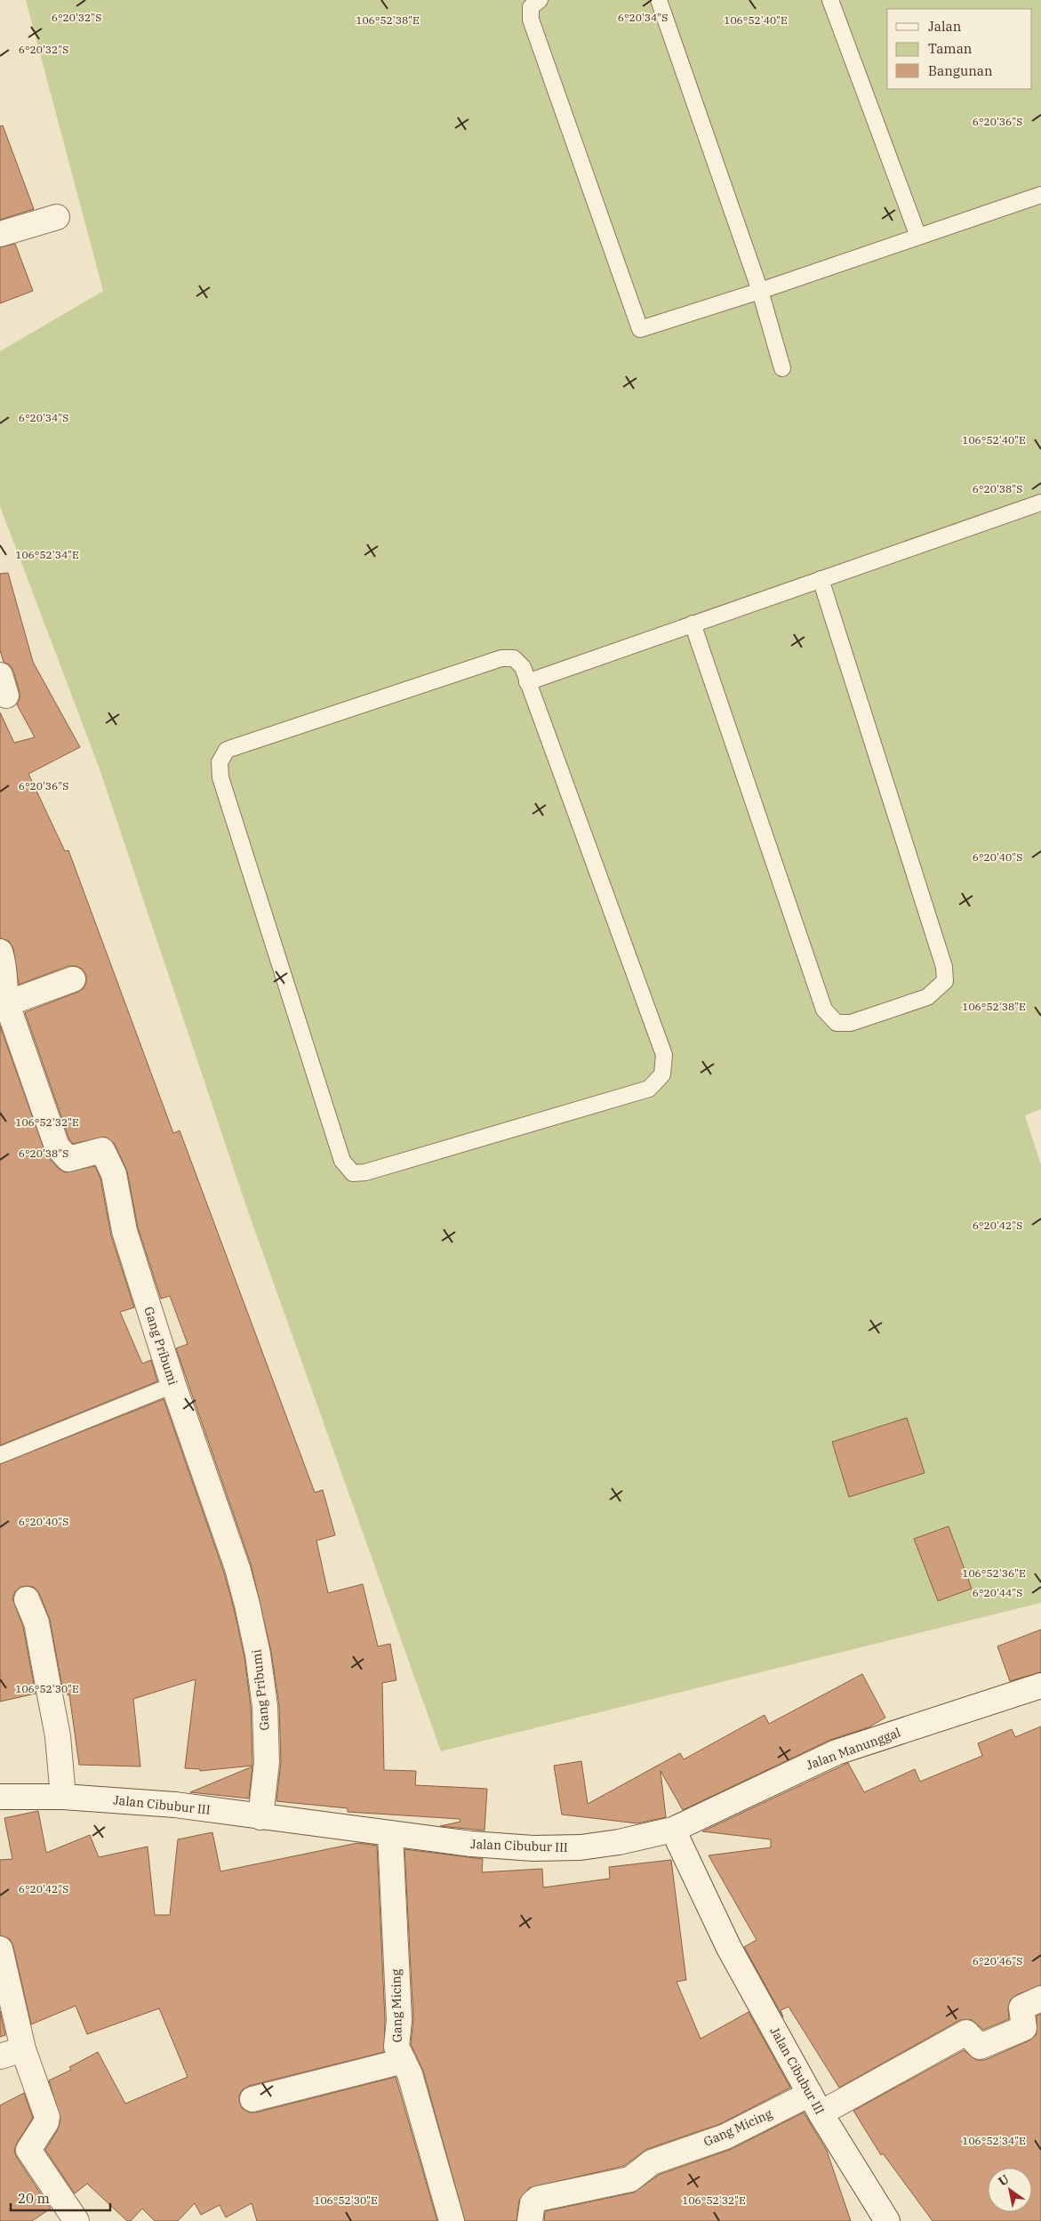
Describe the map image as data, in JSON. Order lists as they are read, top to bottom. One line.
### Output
{"streets":{"street":["Gang Pribumi","Jalan Manunggal","Jalan Cibubur III","Gang Micing"]},"crossings":[["Gang Pribumi","Jalan Cibubur III"],["Jalan Manunggal","Jalan Cibubur III"],["Jalan Cibubur III","Gang Micing"]],"legend":["Jalan","Taman","Bangunan"],"scale_bar":"20 m","north":"top left","coordinates":["6°20'32\"S","6°20'34\"S","106°52'38\"E","106°52'40\"E","6°20'36\"S","6°20'38\"S","106°52'34\"E","6°20'40\"S","106°52'32\"E","6°20'42\"S","106°52'36\"E","6°20'44\"S","106°52'30\"E","6°20'46\"S"]}
